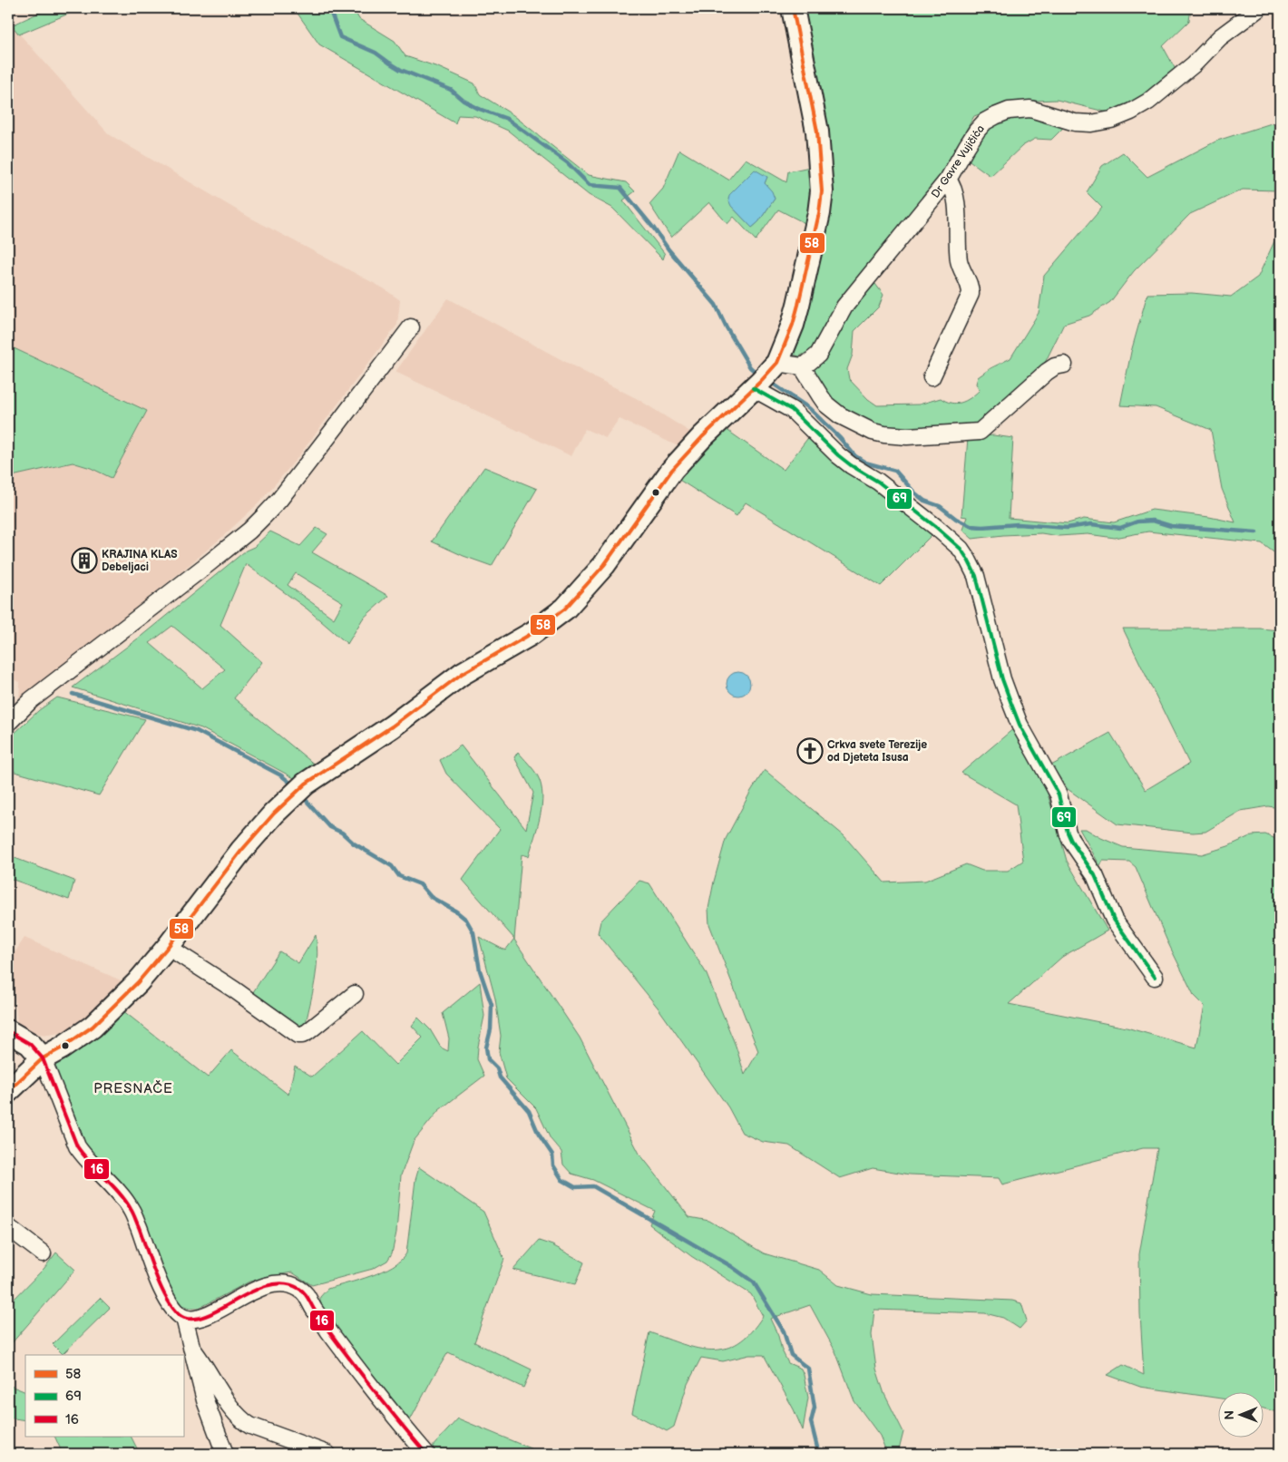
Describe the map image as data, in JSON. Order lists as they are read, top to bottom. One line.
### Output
{"streets":{"street":["Dr Gavre Vujičića"]},"districts":["PRESNAČE"],"places":{"building":["KRAJINA KLAS Debeljaci"],"church":["Crkva svete Terezije od Djeteta Isusa"]},"lines":["transit line 58","transit line 69","transit line 16"],"legend":["58","69","16"],"north":"left"}
